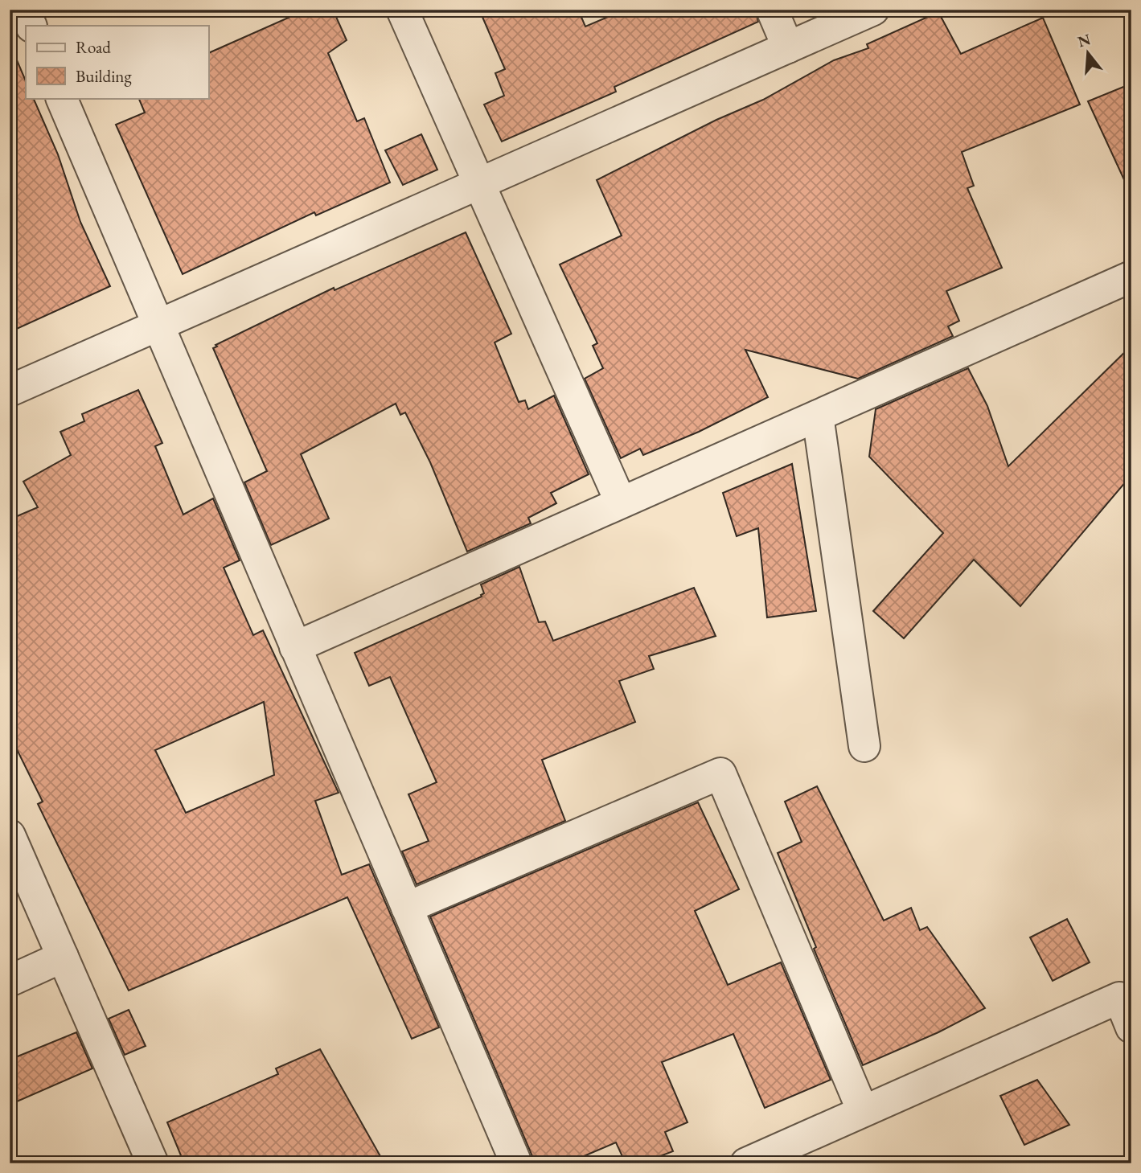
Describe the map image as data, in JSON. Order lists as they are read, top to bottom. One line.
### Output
{"legend":["Road","Building"],"north":"top"}
